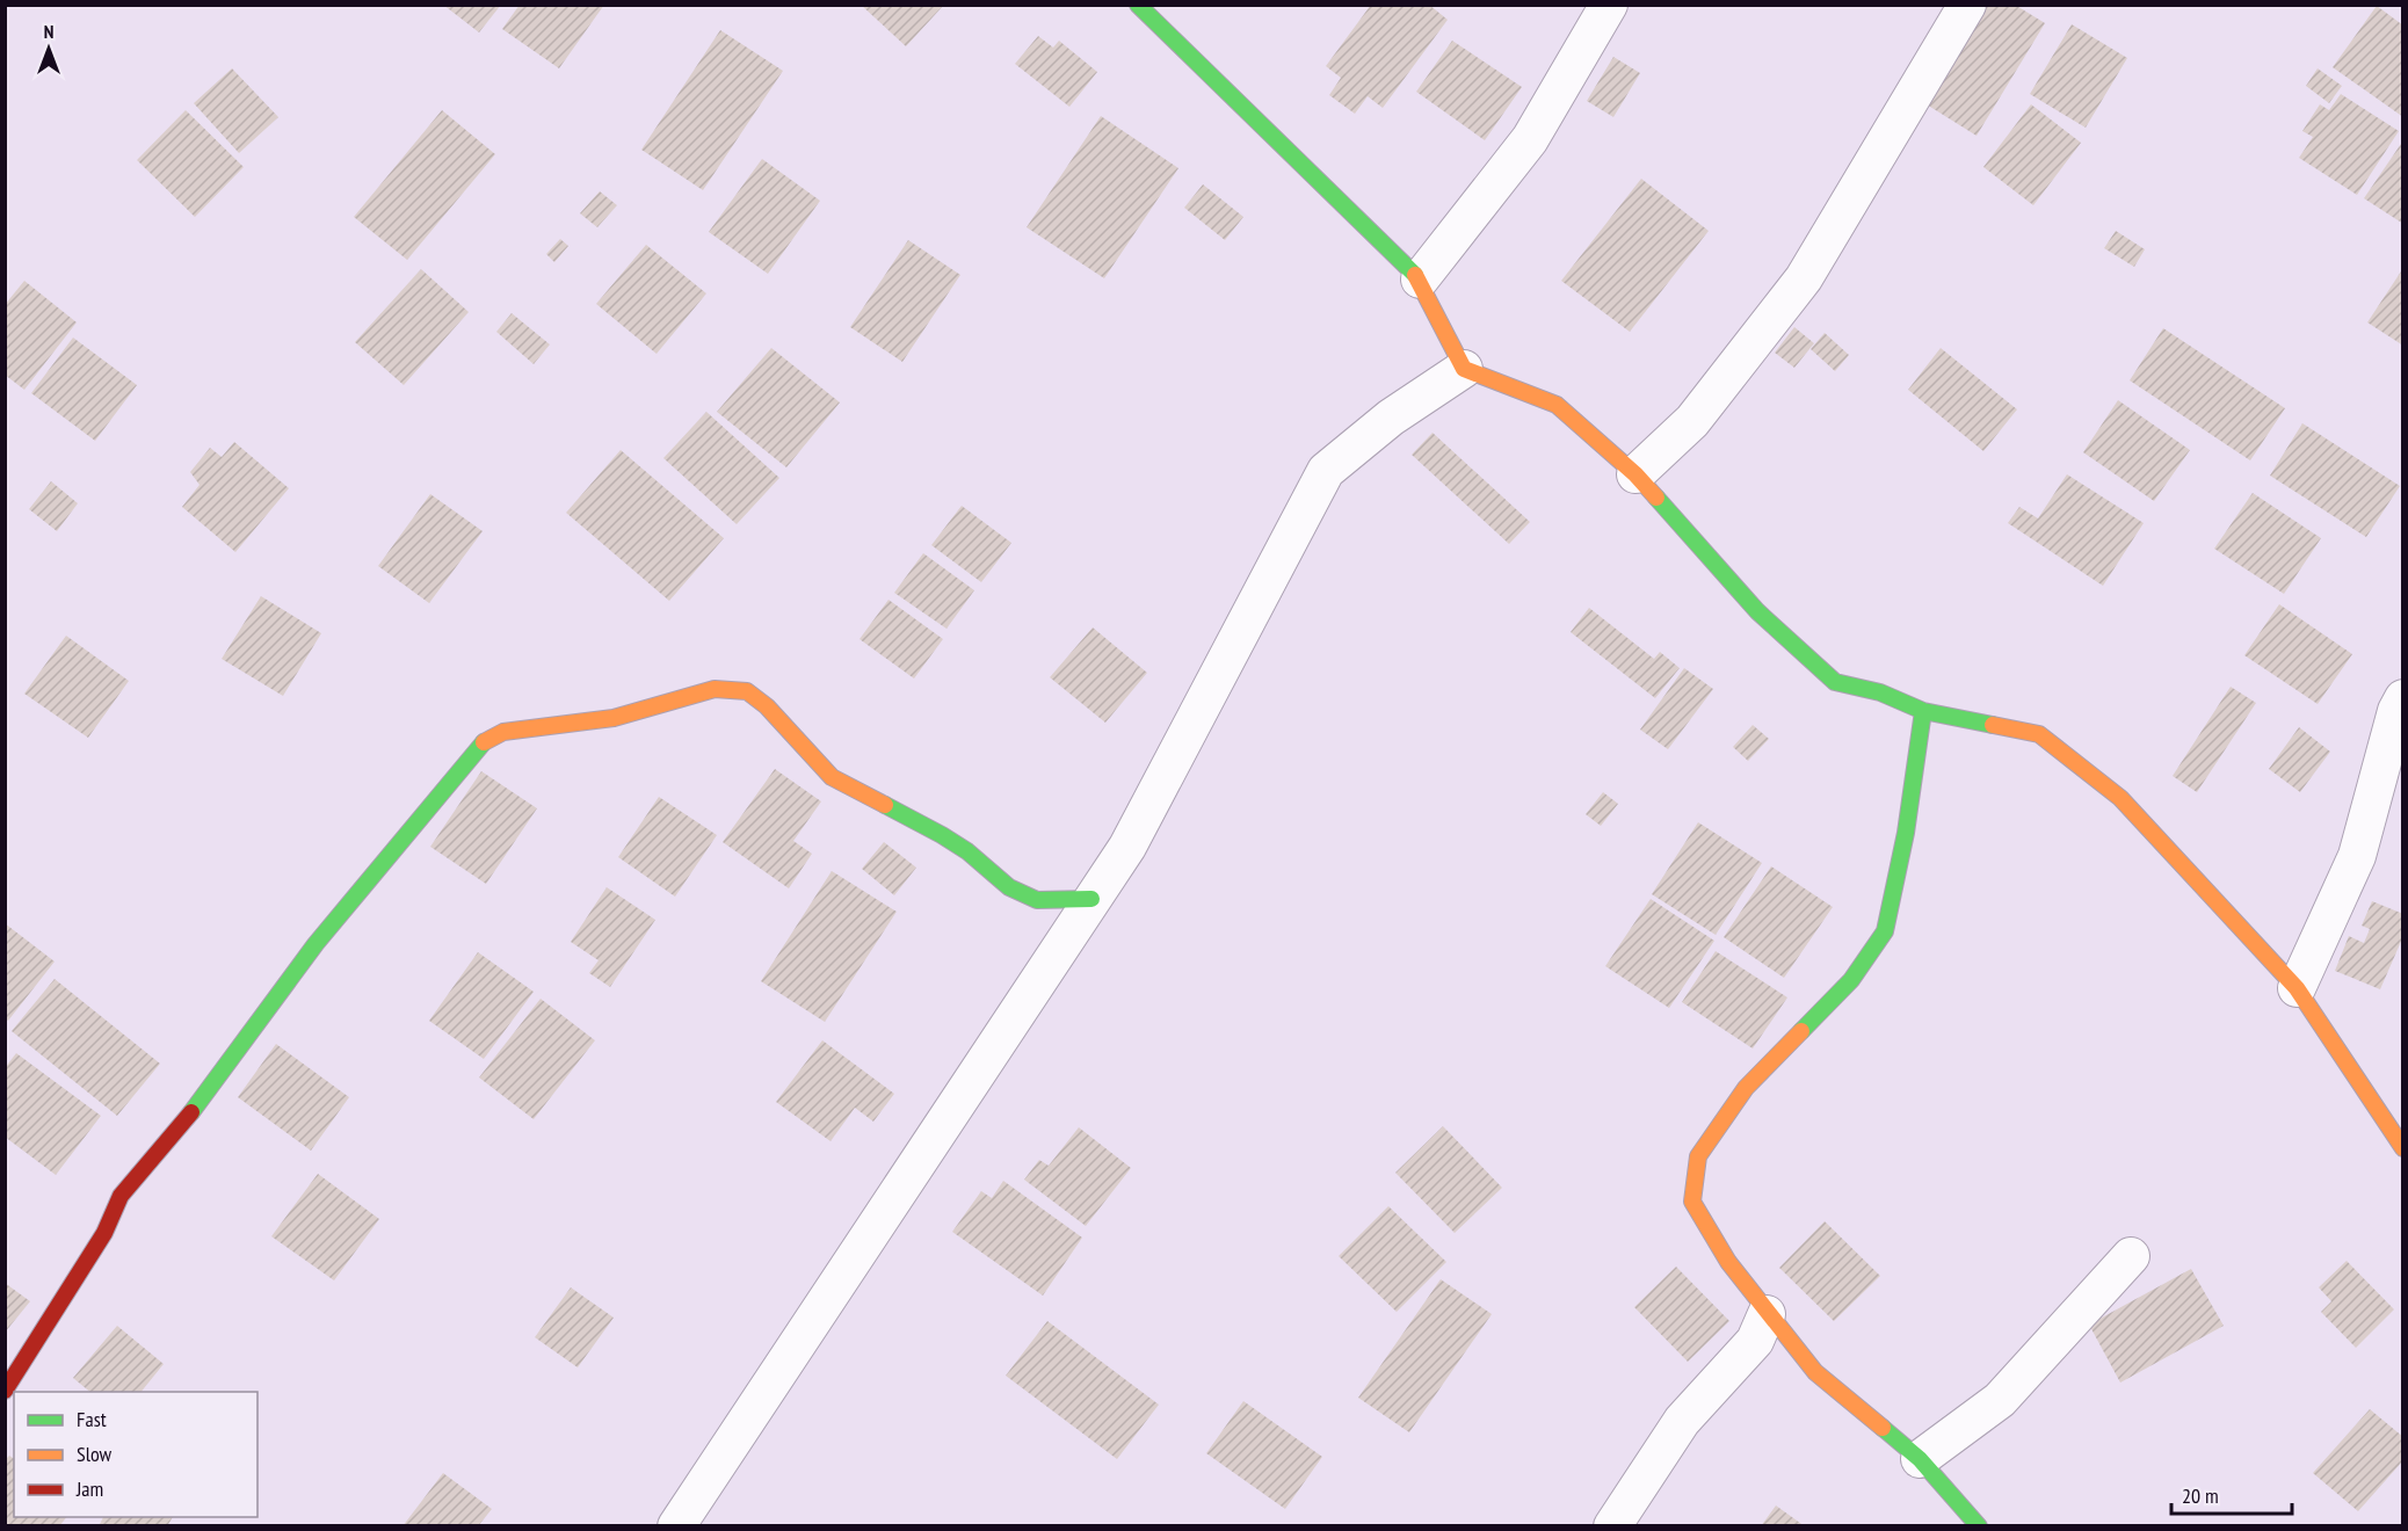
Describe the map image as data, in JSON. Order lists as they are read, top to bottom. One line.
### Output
{"legend":["Fast","Slow","Jam"],"scale_bar":"20 m","north":"top"}
